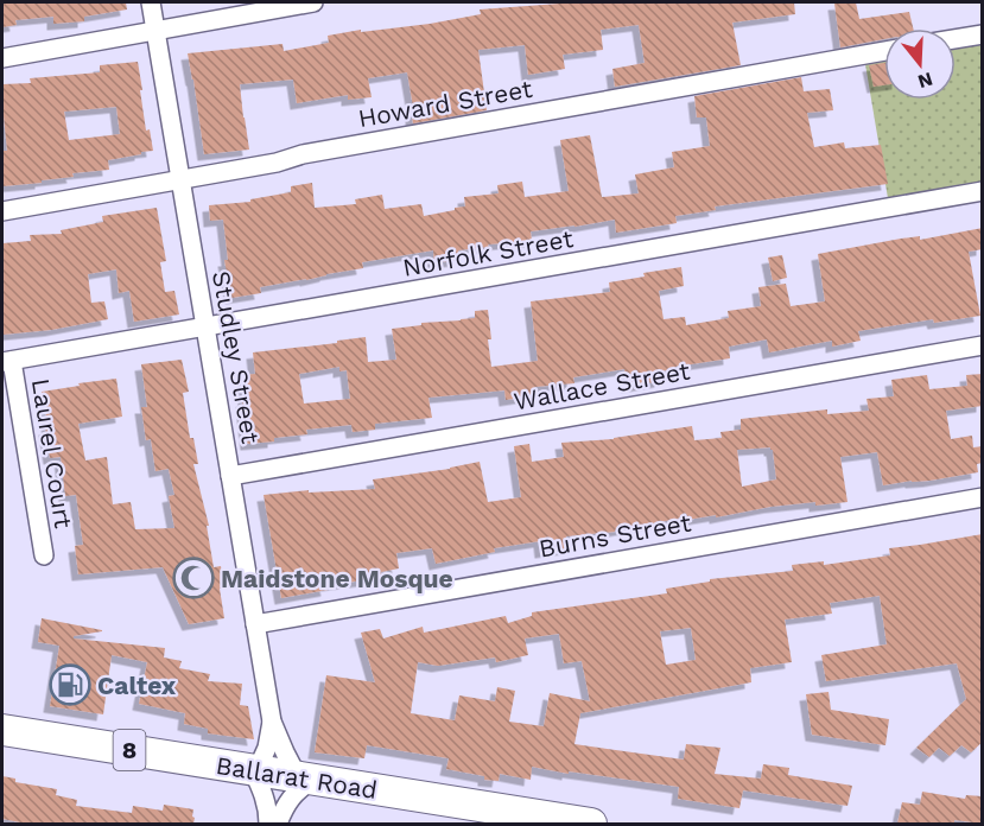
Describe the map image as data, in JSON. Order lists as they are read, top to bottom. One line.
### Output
{"streets":{"highway":["8","Ballarat Road"],"street":["Howard Street","Norfolk Street","Studley Street","Wallace Street","Laurel Court","Burns Street"]},"crossings":[["Howard Street","Studley Street"],["Norfolk Street","Studley Street"],["Norfolk Street","Laurel Court"],["Studley Street","Wallace Street"],["Studley Street","Burns Street"],["Studley Street","Ballarat Road"]],"places":{"mosque":["Maidstone Mosque"],"fuel station":["Caltex"]},"north":"bottom"}
